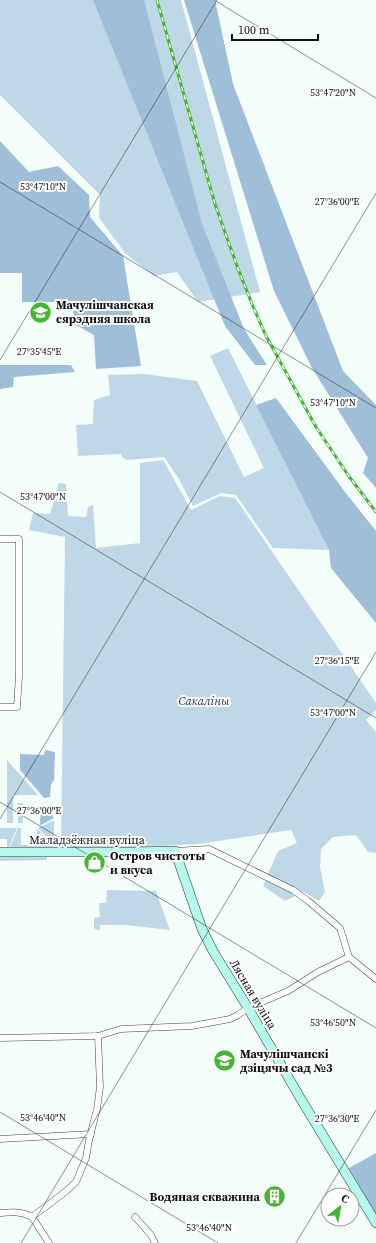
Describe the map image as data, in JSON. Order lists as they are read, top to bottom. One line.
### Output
{"streets":{"main road":["Маладзёжная вуліца","Лясная вуліца"]},"crossings":[["Маладзёжная вуліца","Лясная вуліца"]],"parks":["Сакаліны"],"places":{"school or university":["Мачулішчанская сярэдняя школа","Мачулішчанскі дзіцячы сад №3"],"shop":["Остров чистоты и вкуса"],"building":["Водяная скважина"]},"scale_bar":"100 m","north":"top right","coordinates":["53°47'20\"N","53°47'10\"N","27°36'00\"E","27°35'45\"E","53°47'00\"N","27°36'15\"E","53°46'50\"N","53°46'40\"N","27°36'30\"E"]}
